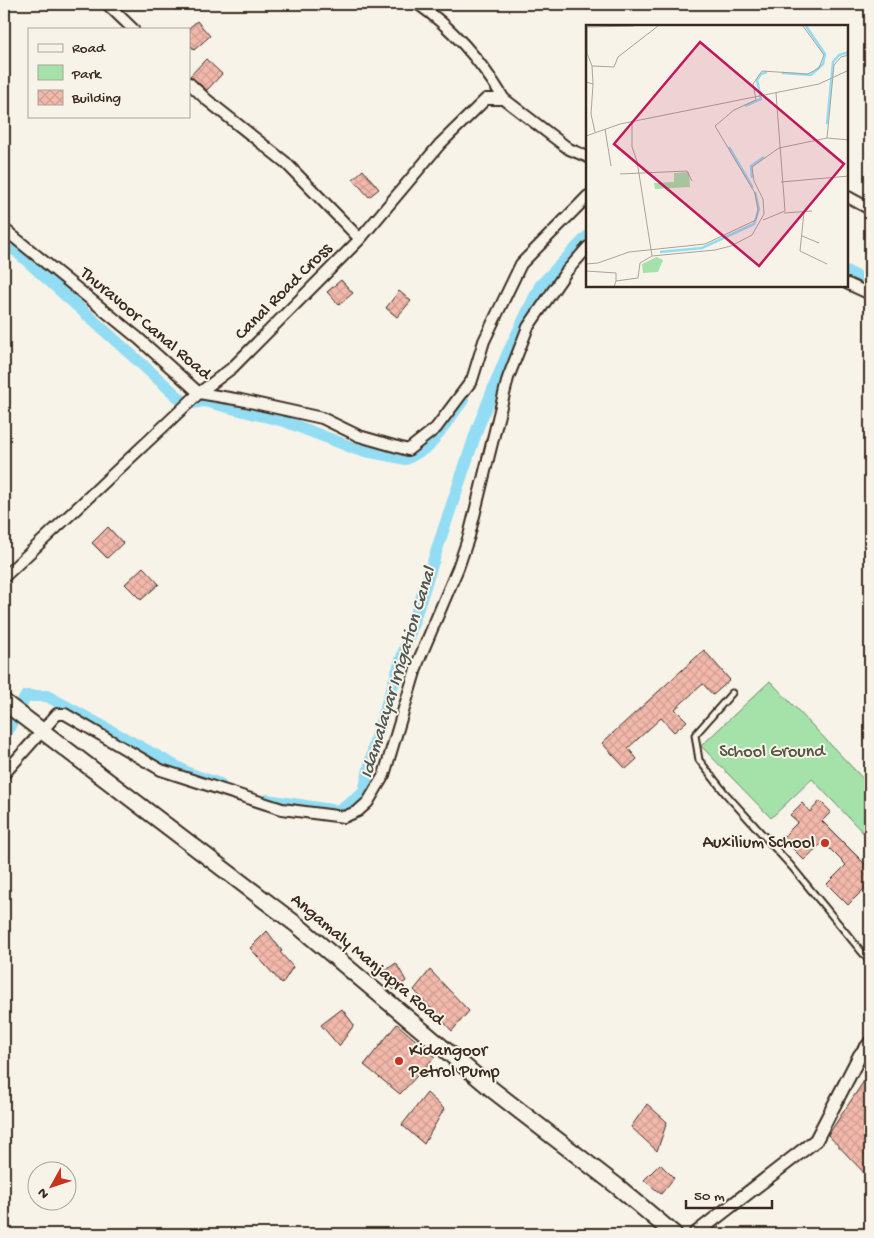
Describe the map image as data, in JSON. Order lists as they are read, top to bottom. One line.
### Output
{"streets":{"main road":["Angamaly Manjapra Road"],"street":["Canal Road Cross","Thuravoor Canal Road"]},"crossings":[["Canal Road Cross","Thuravoor Canal Road"]],"water":["Idamalayar Irrigation Canal"],"parks":["School Ground"],"places":["Auxilium School","Kidangoor Petrol Pump"],"legend":["Road","Park","Building"],"scale_bar":"50 m","north":"bottom left"}
